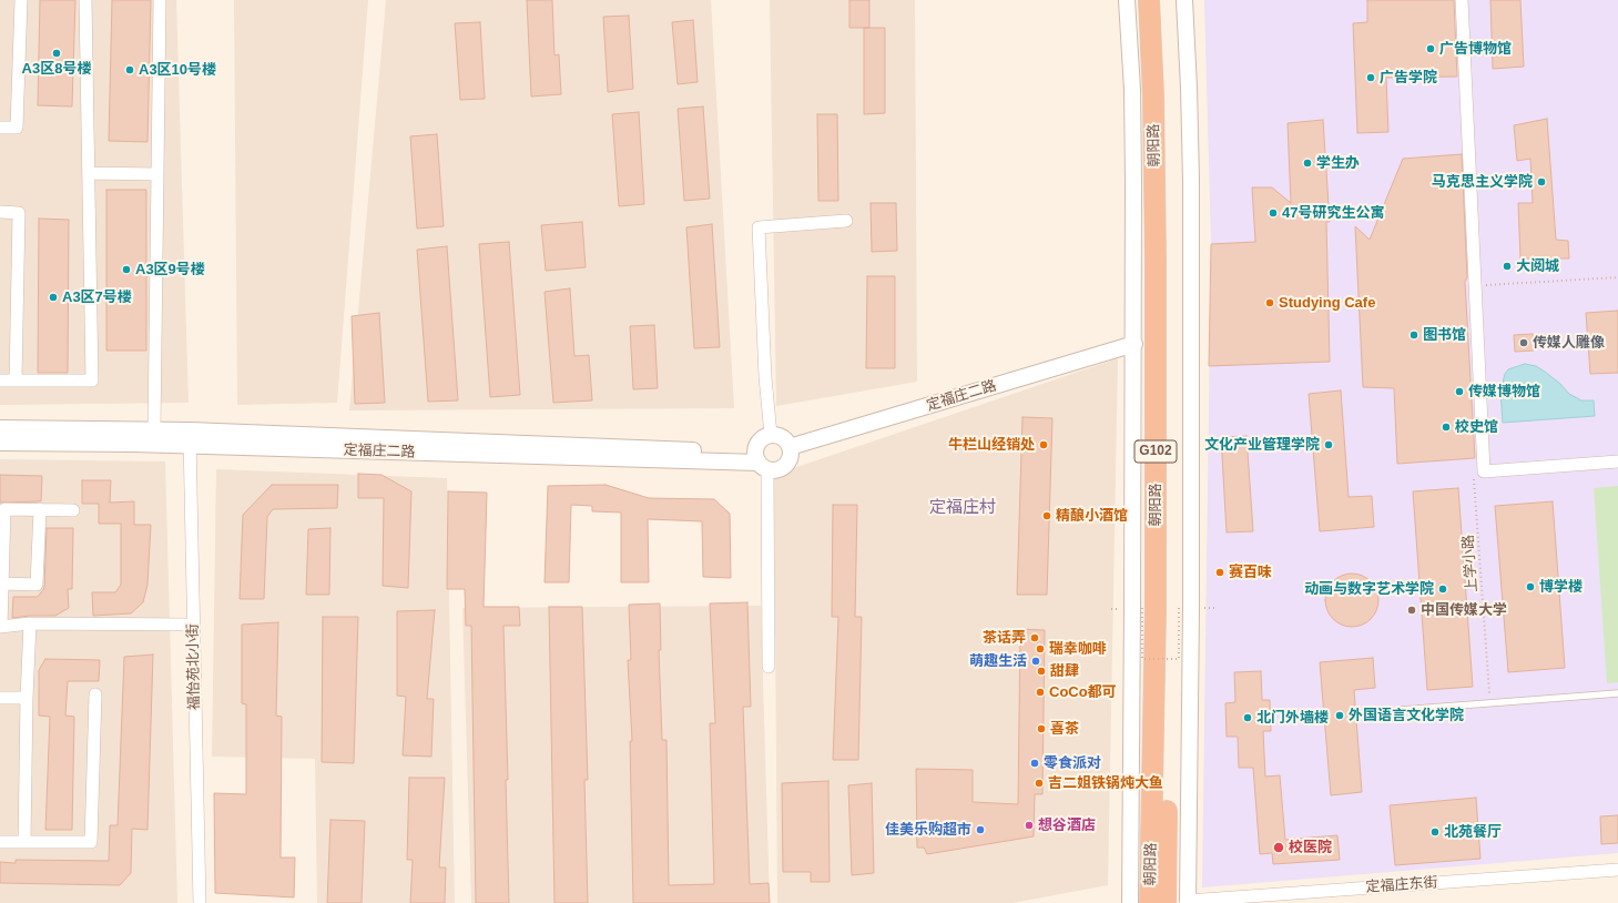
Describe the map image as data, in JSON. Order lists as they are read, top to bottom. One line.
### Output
{"streets":{"highway":["朝阳路","G102"],"street":["定福庄二路","福怡苑北小街","定福庄东街"],"path":["上学小路"]},"crossings":[["朝阳路","定福庄二路"],["定福庄二路","福怡苑北小街"]],"districts":["定福庄村"],"places":["广告博物馆","A3区8号楼","A3区10号楼","广告学院","学生办","马克思主义学院","47号研究生公寓","大阅城","A3区9号楼","A3区7号楼","Studying Cafe","图书馆","传媒人雕像","传媒博物馆","校史馆","牛栏山经销处","文化产业管理学院","精酿小酒馆","赛百味","博学楼","动画与数字艺术学院","中国传媒大学","茶话弄","瑞幸咖啡","萌趣生活","甜肆","CoCo都可","外国语言文化学院","北门外墙楼","喜茶","零食派对","吉二姐铁锅炖大鱼","想谷酒店","佳美乐购超市","北苑餐厅","校医院"]}
